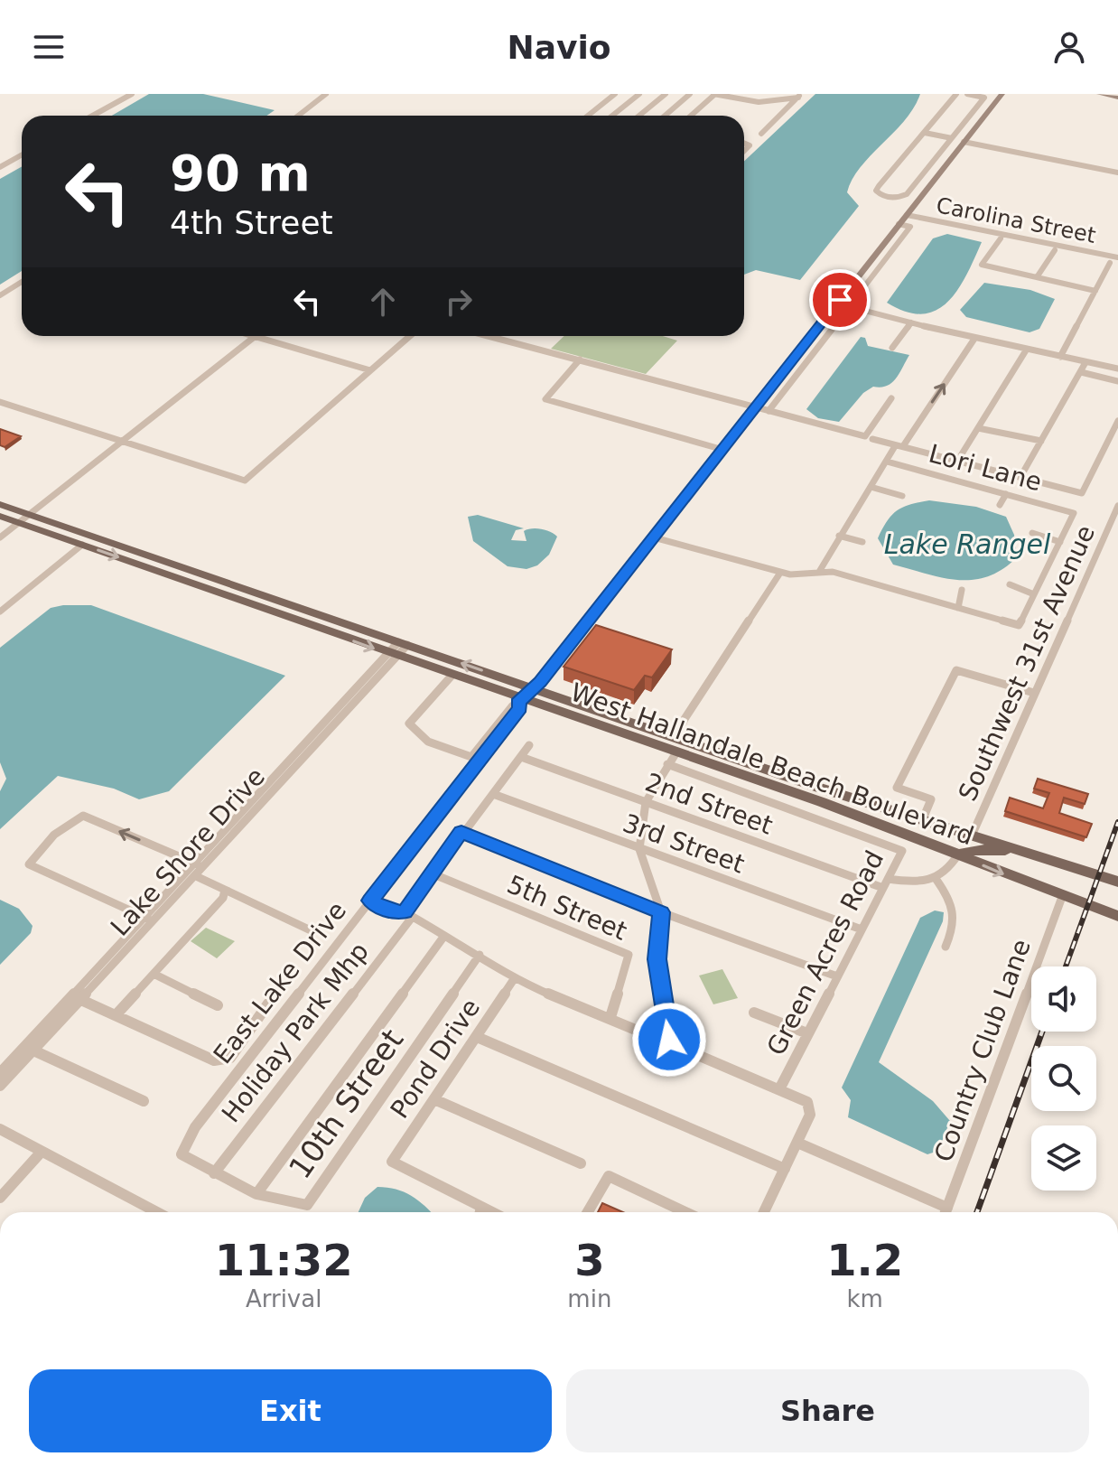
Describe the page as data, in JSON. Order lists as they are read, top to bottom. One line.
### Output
{"streets":{"main road":["West Hallandale Beach Boulevard"],"street":["Carolina Street","Lori Lane","Southwest 31st Avenue","2nd Street","3rd Street","Lake Shore Drive","5th Street","Green Acres Road","East Lake Drive","Holiday Park Mhp","Country Club Lane","Pond Drive","10th Street"]},"crossings":[["Southwest 31st Avenue","West Hallandale Beach Boulevard"],["West Hallandale Beach Boulevard","Lake Shore Drive"],["West Hallandale Beach Boulevard","East Lake Drive"],["West Hallandale Beach Boulevard","Country Club Lane"],["2nd Street","Green Acres Road"],["2nd Street","Holiday Park Mhp"],["3rd Street","Green Acres Road"],["3rd Street","Holiday Park Mhp"],["5th Street","Holiday Park Mhp"],["East Lake Drive","10th Street"],["Holiday Park Mhp","10th Street"]],"water":["Lake Rangel"],"page":{"header":"Navio","turn":["90 m","4th Street"],"eta":["11:32","Arrival","3","min","1.2","km"],"buttons":["Exit","Share"]}}
